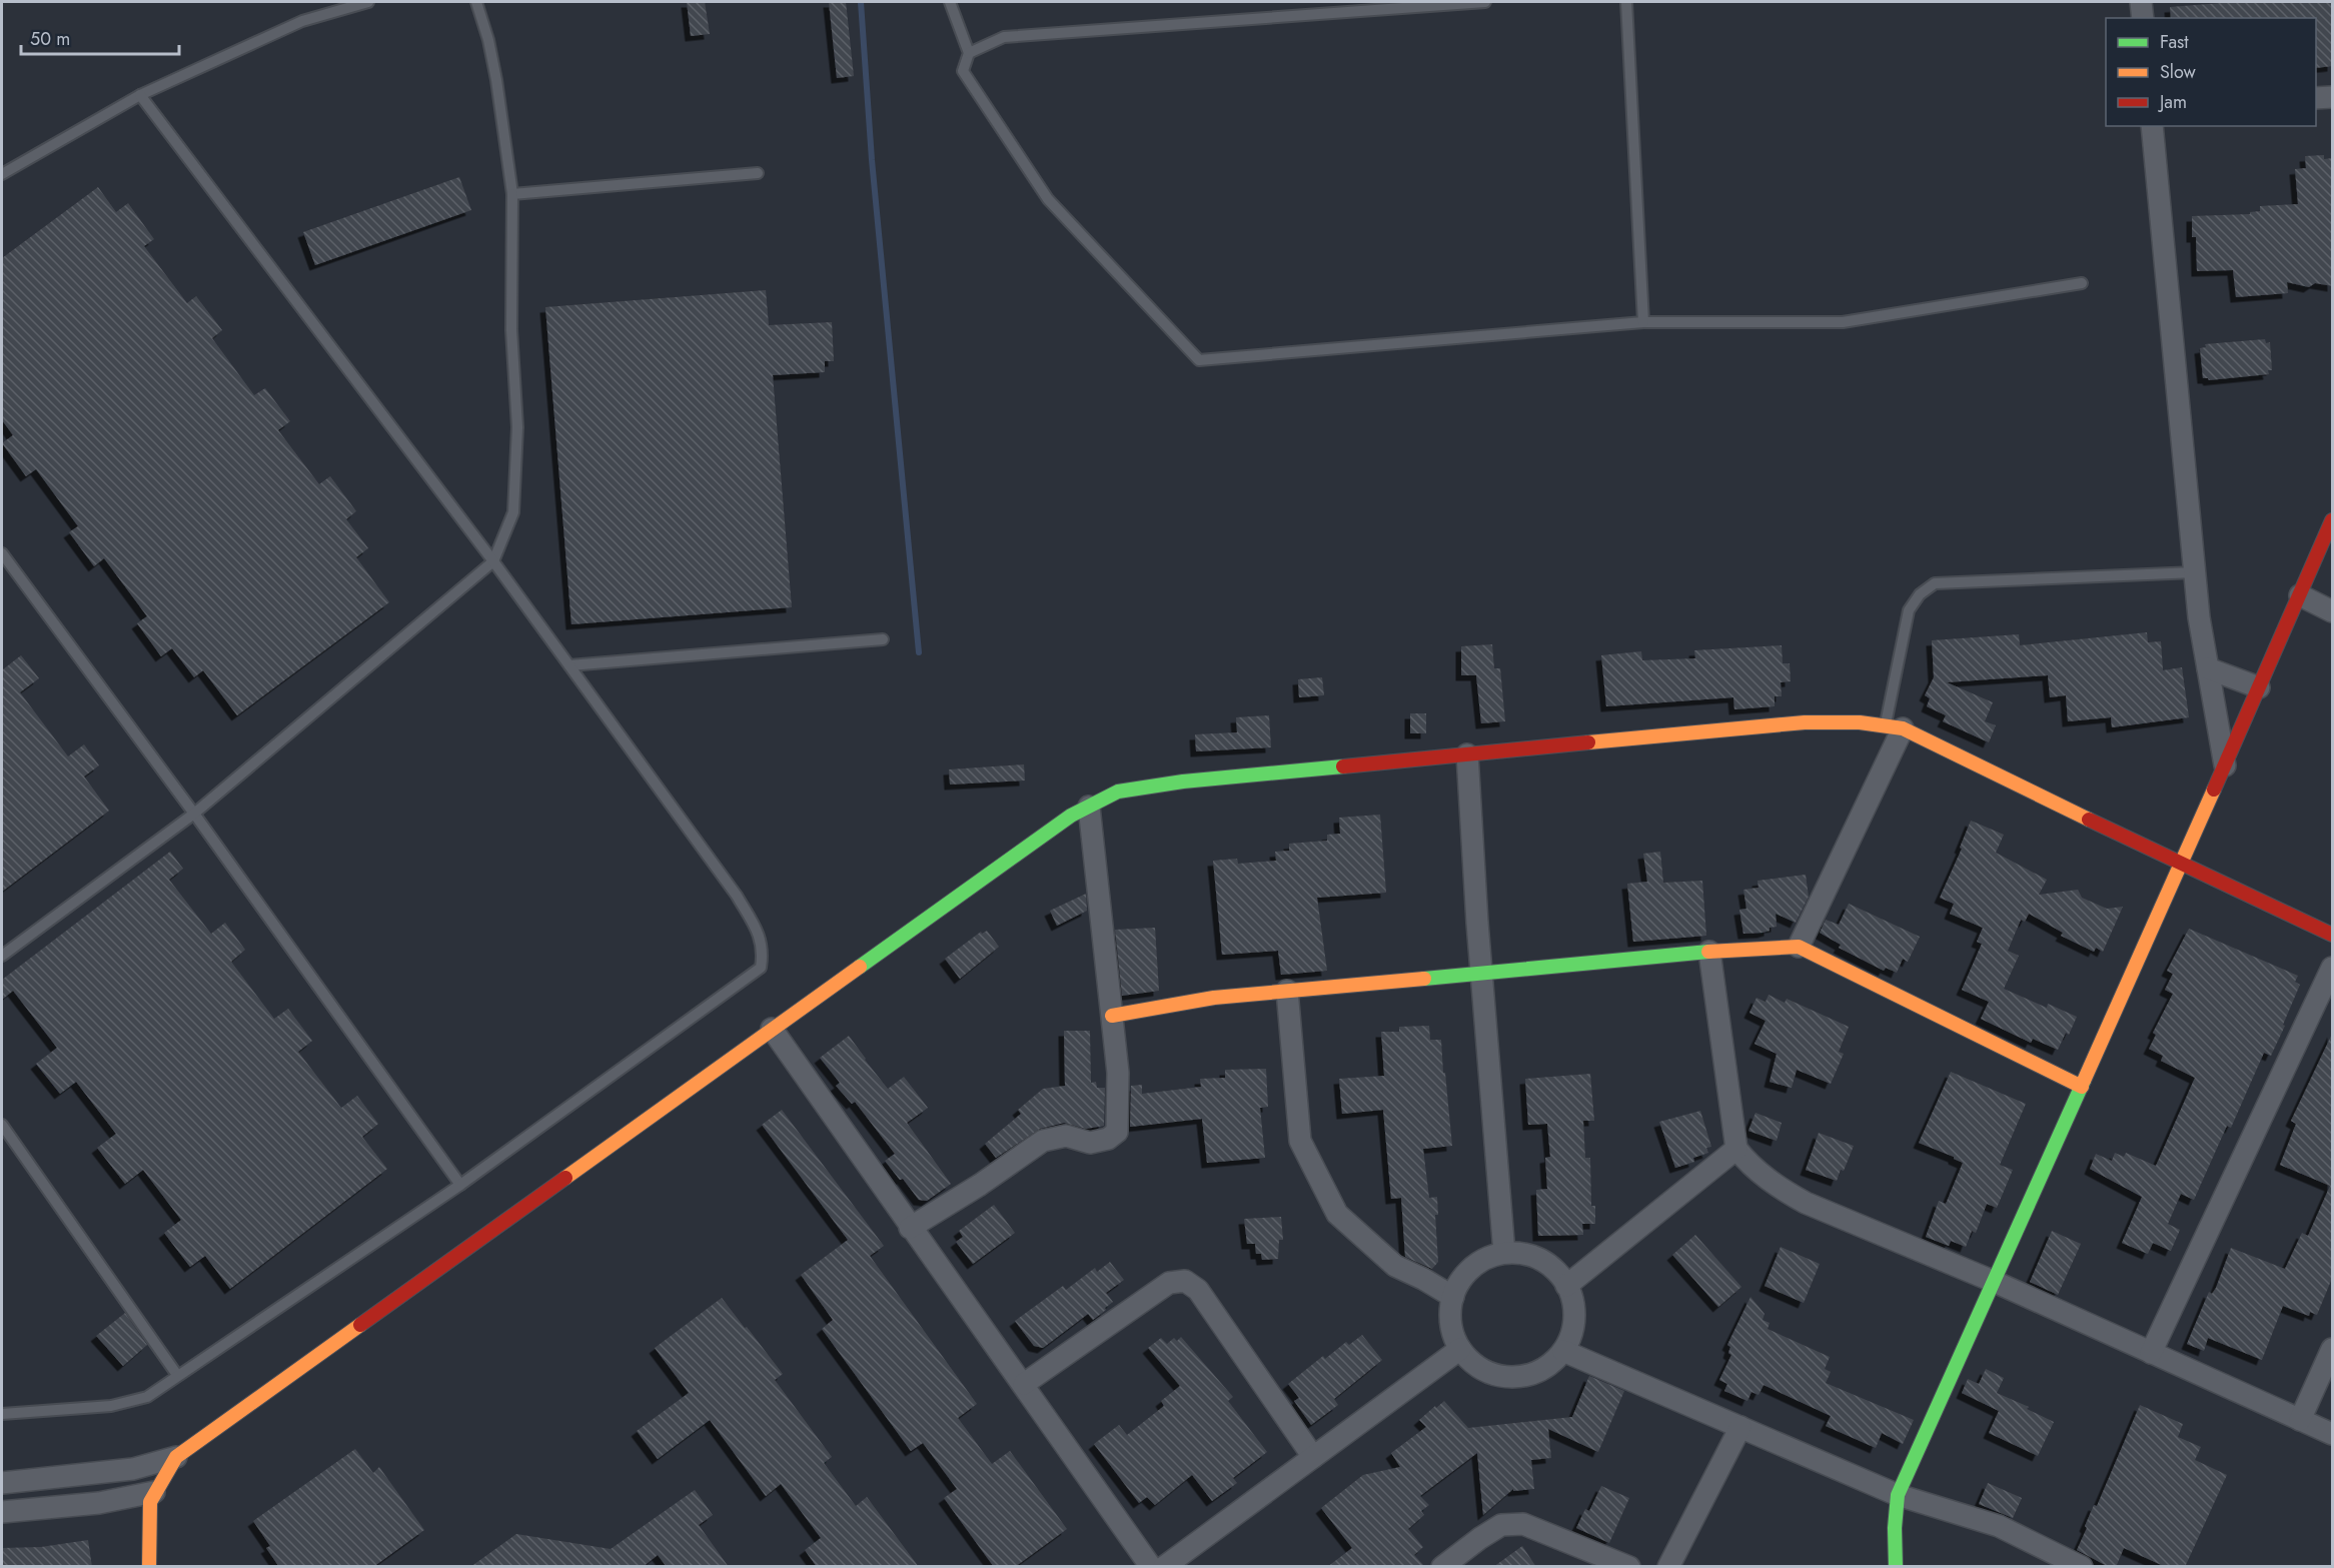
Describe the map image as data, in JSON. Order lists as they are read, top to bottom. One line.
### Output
{"legend":["Fast","Slow","Jam"],"scale_bar":"50 m"}
